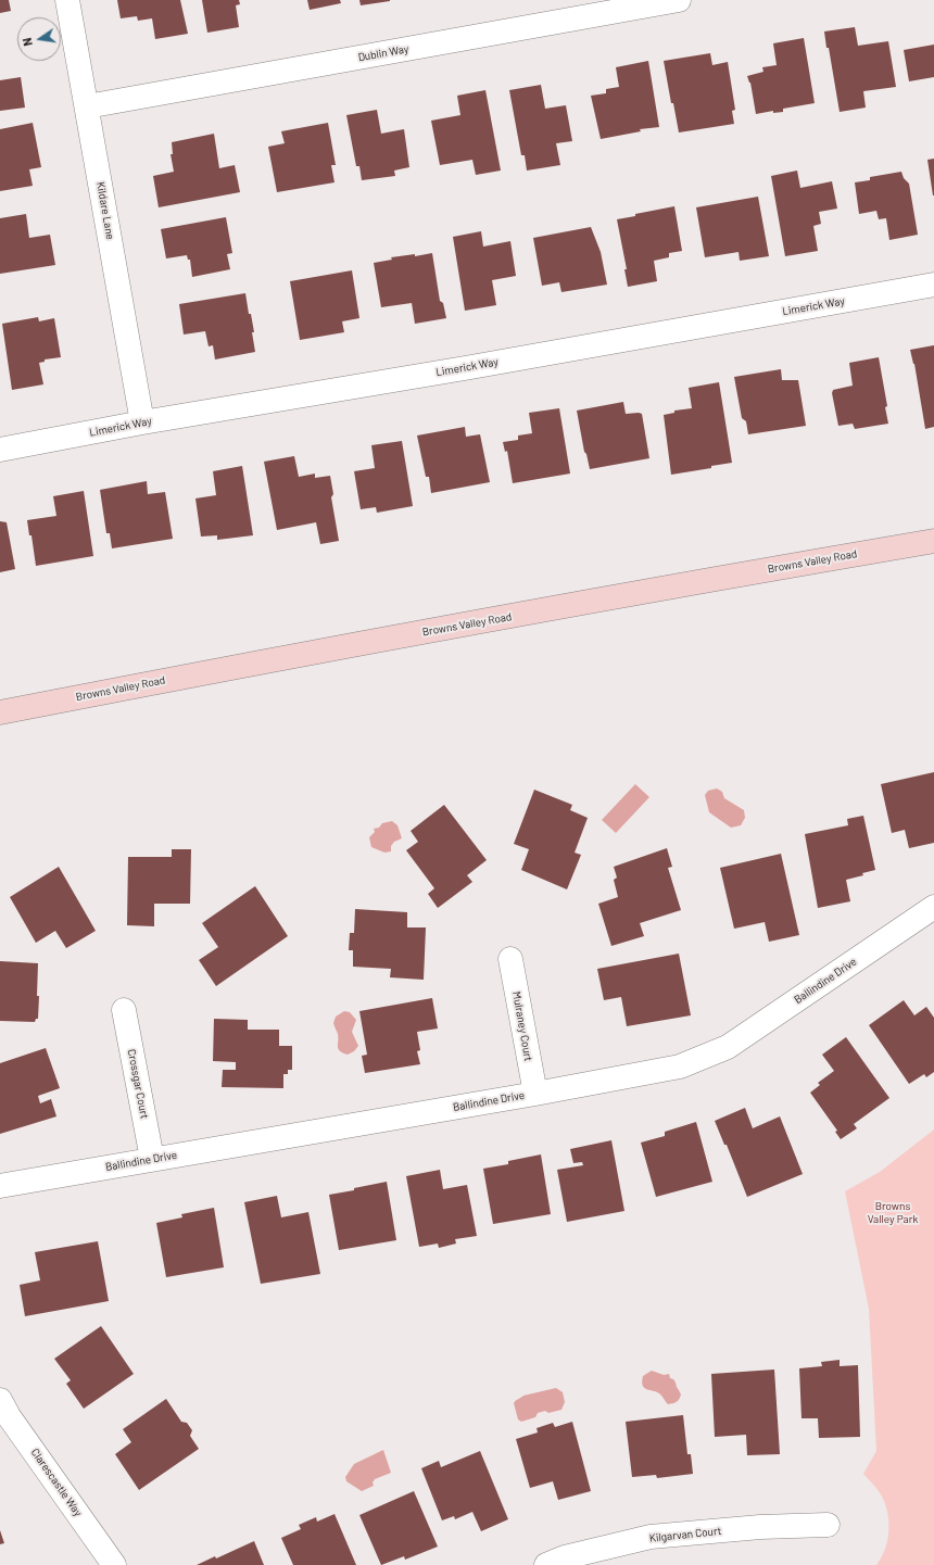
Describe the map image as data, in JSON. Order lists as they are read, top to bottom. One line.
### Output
{"streets":{"main road":["Browns Valley Road"],"street":["Dublin Way","Kildare Lane","Limerick Way","Ballindine Drive","Mulraney Court","Crossgar Court","Clarescastle Way","Kilgarvan Court"]},"crossings":[["Dublin Way","Kildare Lane"],["Kildare Lane","Limerick Way"],["Ballindine Drive","Mulraney Court"],["Ballindine Drive","Crossgar Court"]],"parks":["Browns Valley Park"],"north":"left"}
